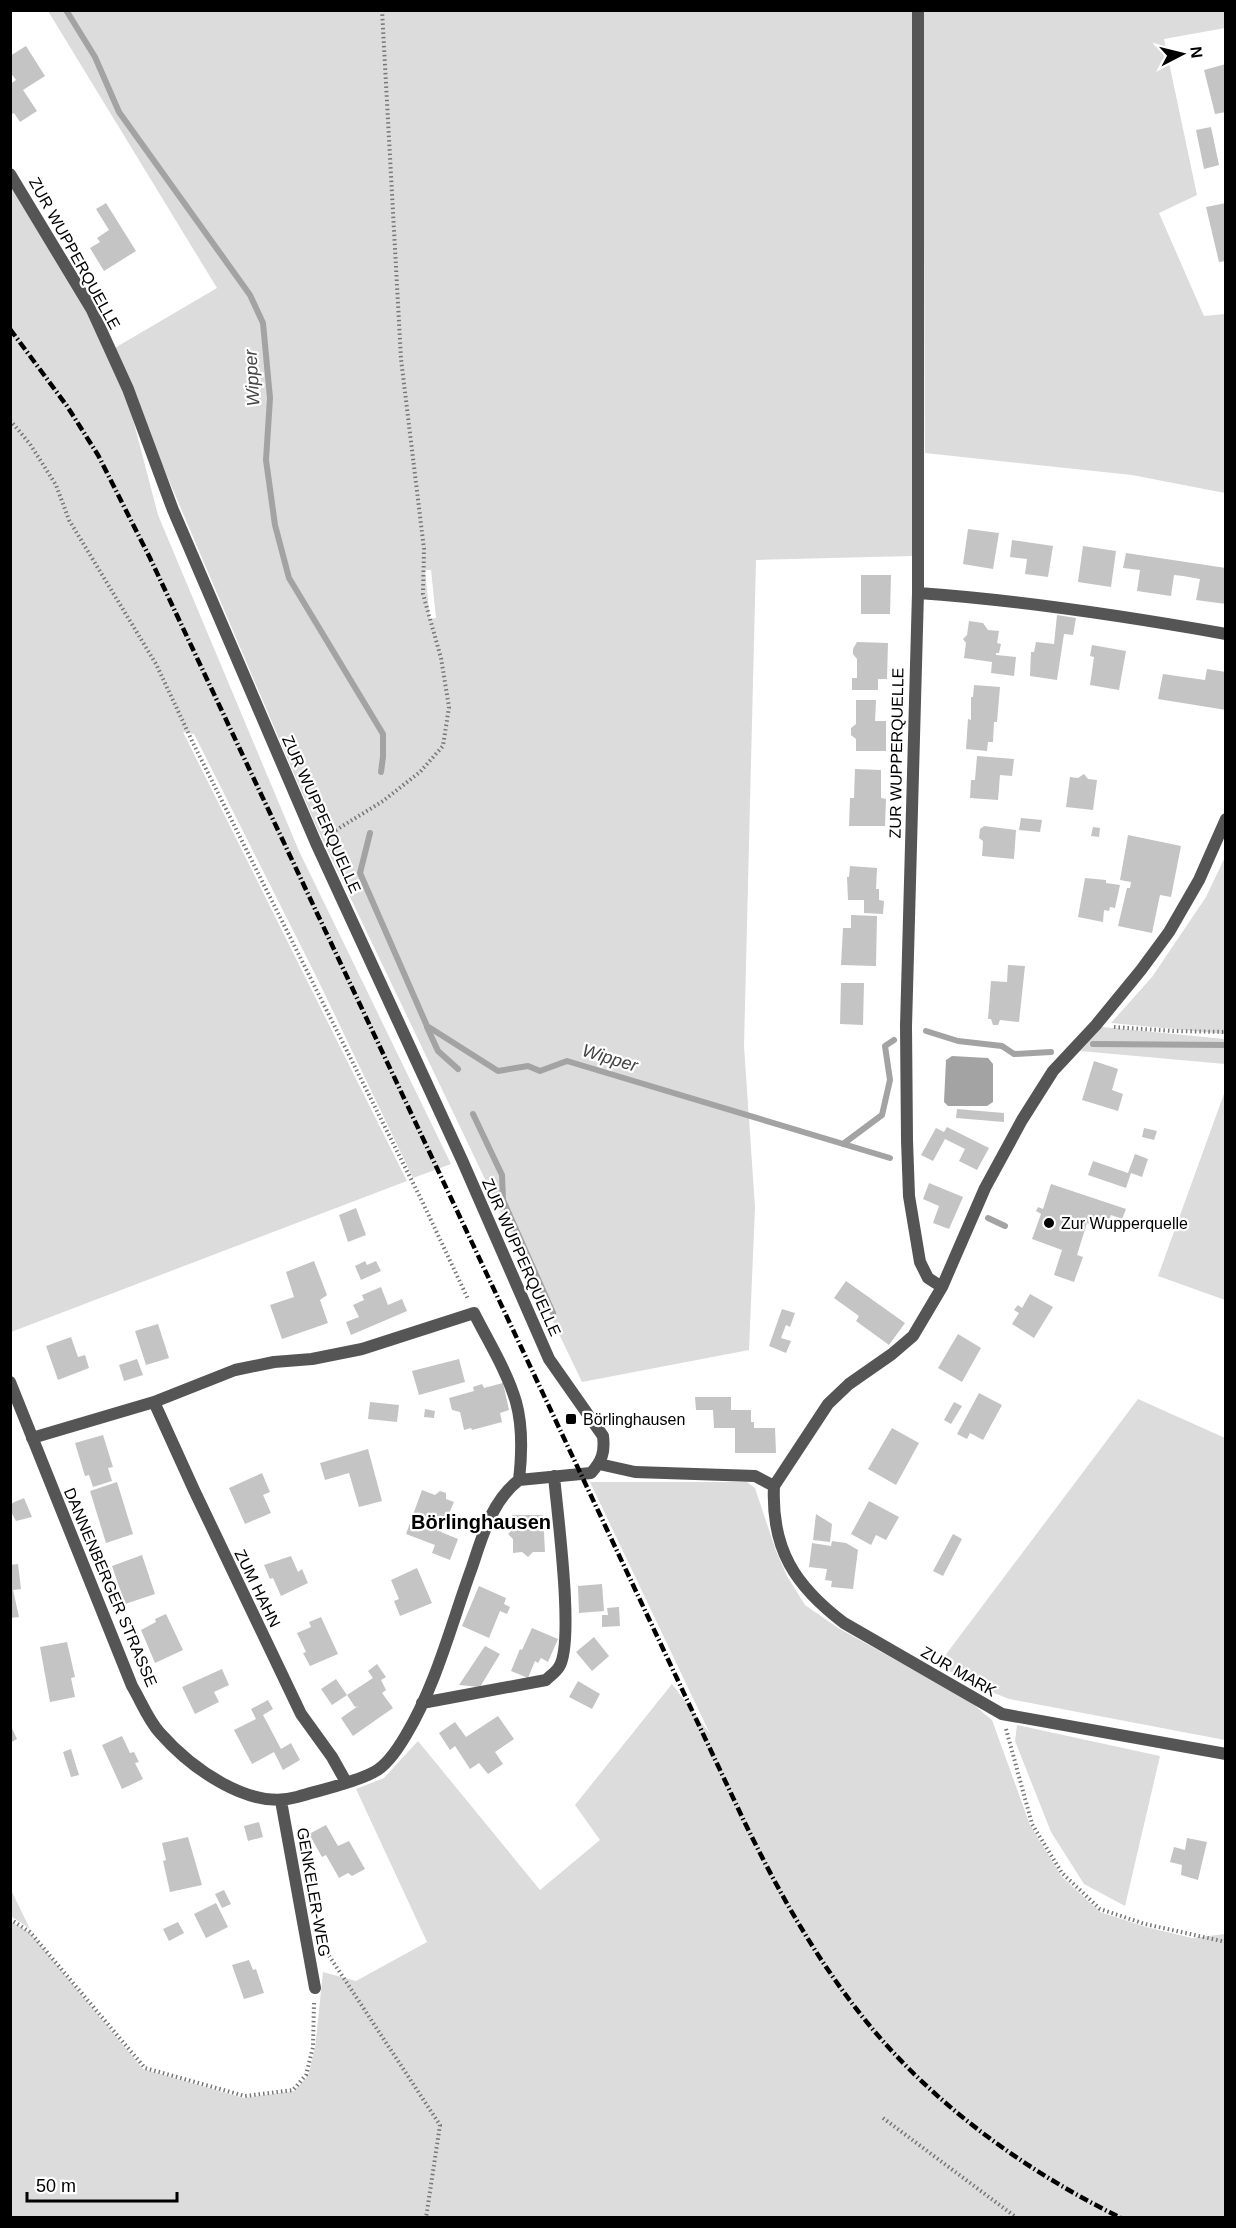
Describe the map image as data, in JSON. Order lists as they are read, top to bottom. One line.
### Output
{"streets":{"street":["ZUR WUPPERQUELLE","DANNENBERGER STRASSE","ZUM HAHN","ZUR MARK","GENKELER-WEG"]},"crossings":[["DANNENBERGER STRASSE","ZUM HAHN"],["DANNENBERGER STRASSE","GENKELER-WEG"]],"districts":["Börlinghausen"],"water":["Wipper"],"places":{"other":["Zur Wupperquelle"],"transit":["Börlinghausen"]},"scale_bar":"50 m","north":"right"}
